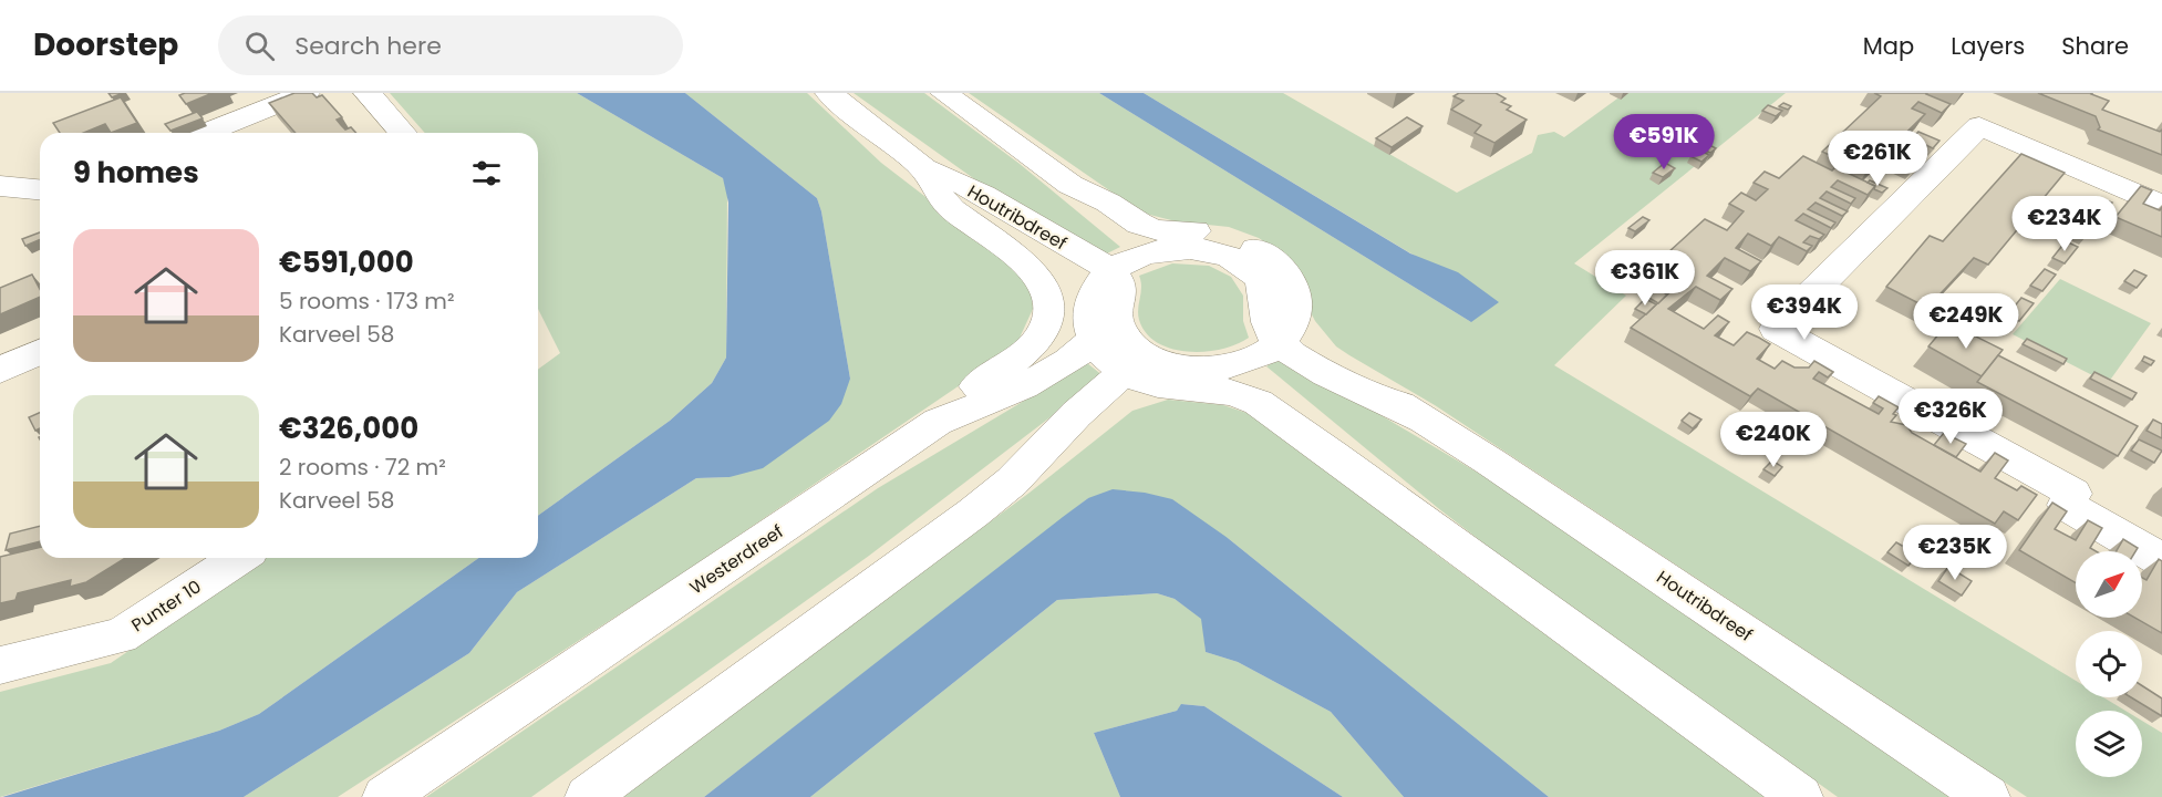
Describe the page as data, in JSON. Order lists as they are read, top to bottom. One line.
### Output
{"streets":{"main road":["Houtribdreef","Westerdreef","Punter 10"]},"north":"top right","page":{"header":"Doorstep","search":"Search here","nav":["Map","Layers","Share"],"price":["€591K","€261K","€234K","€361K","€394K","€249K","€326K","€240K","€235K"],"heading":"9 homes","list":[{"name":"€591,000","note":"5 rooms · 173 m² · Karveel 58"},{"name":"€326,000","note":"2 rooms · 72 m² · Karveel 58"}]}}
